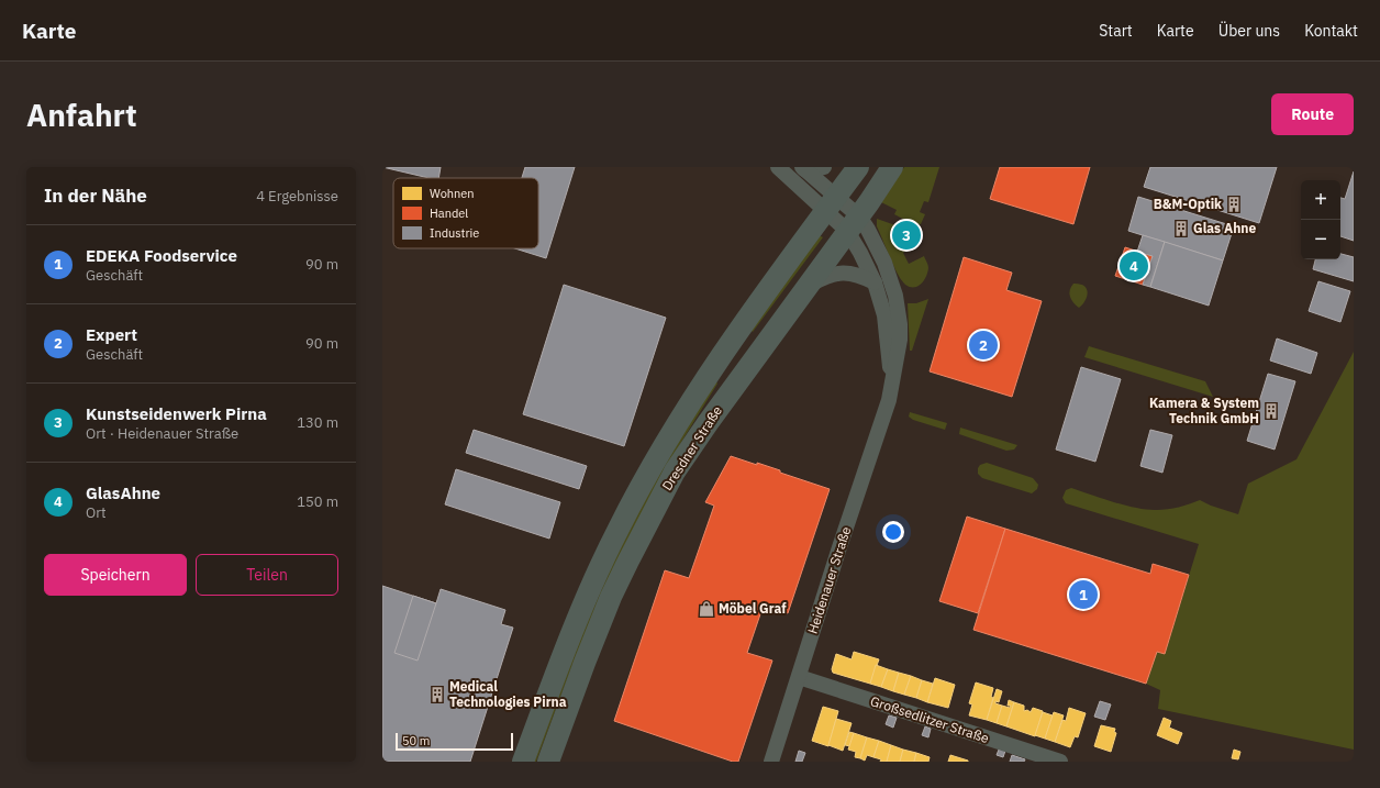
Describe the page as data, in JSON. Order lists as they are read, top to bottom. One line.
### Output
{"streets":{"main road":["Dresdner Straße"],"street":["Heidenauer Straße","Großsedlitzer Straße"]},"crossings":[["Dresdner Straße","Heidenauer Straße"],["Heidenauer Straße","Großsedlitzer Straße"]],"places":{"building":["B&M-Optik","Glas Ahne","Kamera & System Technik GmbH","Medical Technologies Pirna"],"shop":["Möbel Graf"]},"legend":["Wohnen","Handel","Industrie"],"scale_bar":"50 m","page":{"header":"Karte","nav":["Start","Karte","Über uns","Kontakt"],"buttons":["Route",["Speichern","Teilen"]],"title":"Anfahrt","heading":["In der Nähe","4 Ergebnisse"],"map_buttons":["+","−"],"pins":["3","4","2","1"],"list":[{"mark":"1","name":"EDEKA Foodservice","note":"Geschäft","value":"90 m"},{"mark":"2","name":"Expert","note":"Geschäft","value":"90 m"},{"mark":"3","name":"Kunstseidenwerk Pirna","note":"Ort · Heidenauer Straße","value":"130 m"},{"mark":"4","name":"GlasAhne","note":"Ort","value":"150 m"}],"scale":"50 m"}}
